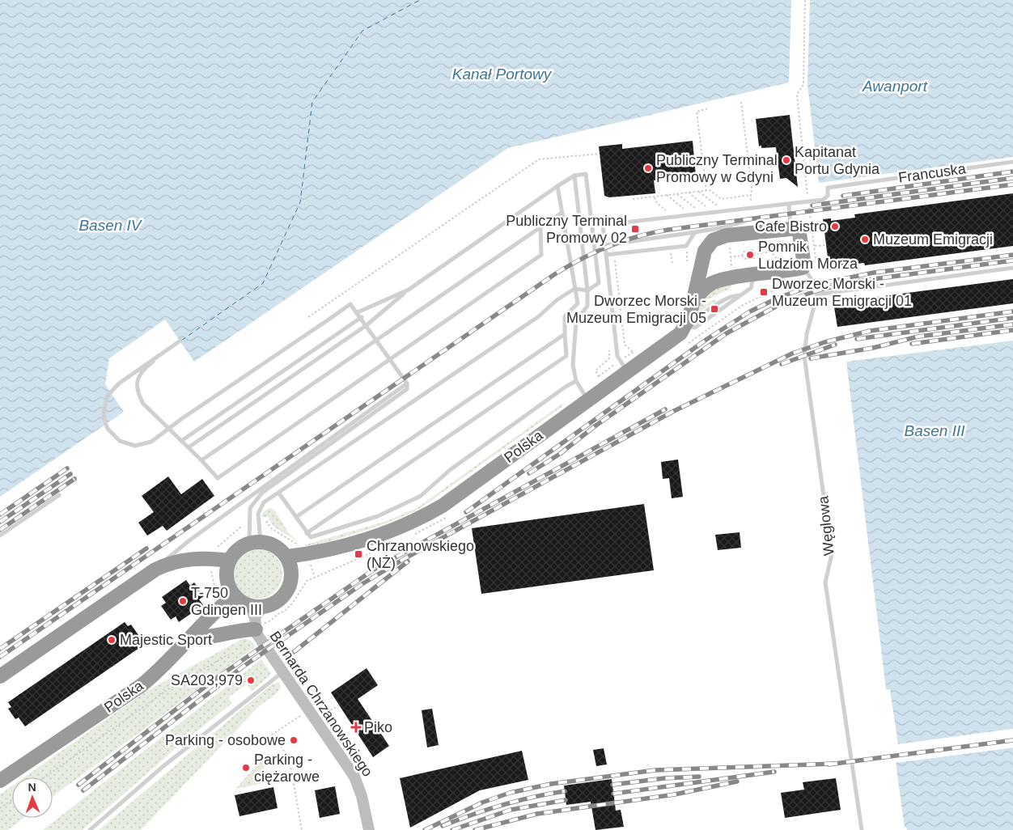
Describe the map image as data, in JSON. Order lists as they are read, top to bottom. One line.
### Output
{"streets":{"highway":["Polska"],"street":["Bernarda Chrzanowskiego"],"lane":["Francuska","Węglowa"]},"crossings":[["Polska","Bernarda Chrzanowskiego"]],"water":["Kanał Portowy","Awanport","Basen IV","Basen III"],"places":{"other":["Kapitanat Portu Gdynia","Publiczny Terminal Promowy w Gdyni","Cafe Bistro","Muzeum Emigracji","Pomnik Ludziom Morza","T-750 Gdingen III","Majestic Sport","SA203,979","Parking - osobowe","Parking - ciężarowe"],"transit":["Publiczny Terminal Promowy 02","Dworzec Morski - Muzeum Emigracji 01","Dworzec Morski - Muzeum Emigracji 05","Chrzanowskiego (NŻ)"],"health":["Piko"]},"north":"top"}
